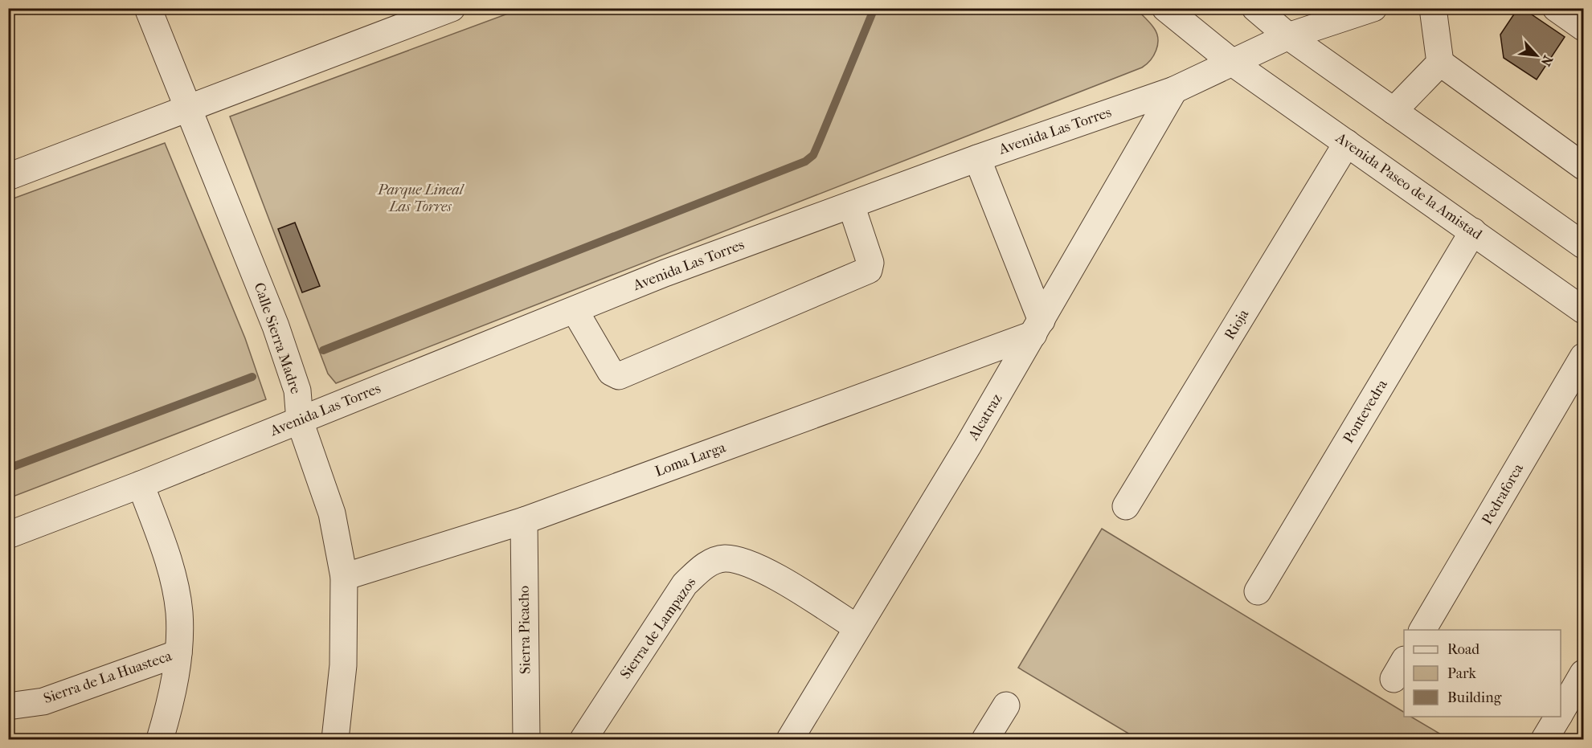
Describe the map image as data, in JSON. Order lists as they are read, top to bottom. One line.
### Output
{"streets":{"street":["Avenida Las Torres","Avenida Paseo de la Amistad","Rioja","Calle Sierra Madre","Pontevedra","Alcatraz","Loma Larga","Pedraforca","Sierra de Lampazos","Sierra Picacho","Sierra de La Huasteca"]},"crossings":[["Avenida Las Torres","Avenida Paseo de la Amistad"],["Avenida Las Torres","Calle Sierra Madre"],["Avenida Las Torres","Alcatraz"],["Avenida Paseo de la Amistad","Rioja"],["Avenida Paseo de la Amistad","Pontevedra"],["Calle Sierra Madre","Loma Larga"],["Alcatraz","Loma Larga"],["Alcatraz","Sierra de Lampazos"],["Loma Larga","Sierra Picacho"]],"parks":["Parque Lineal Las Torres"],"legend":["Road","Park","Building"],"north":"bottom right"}
